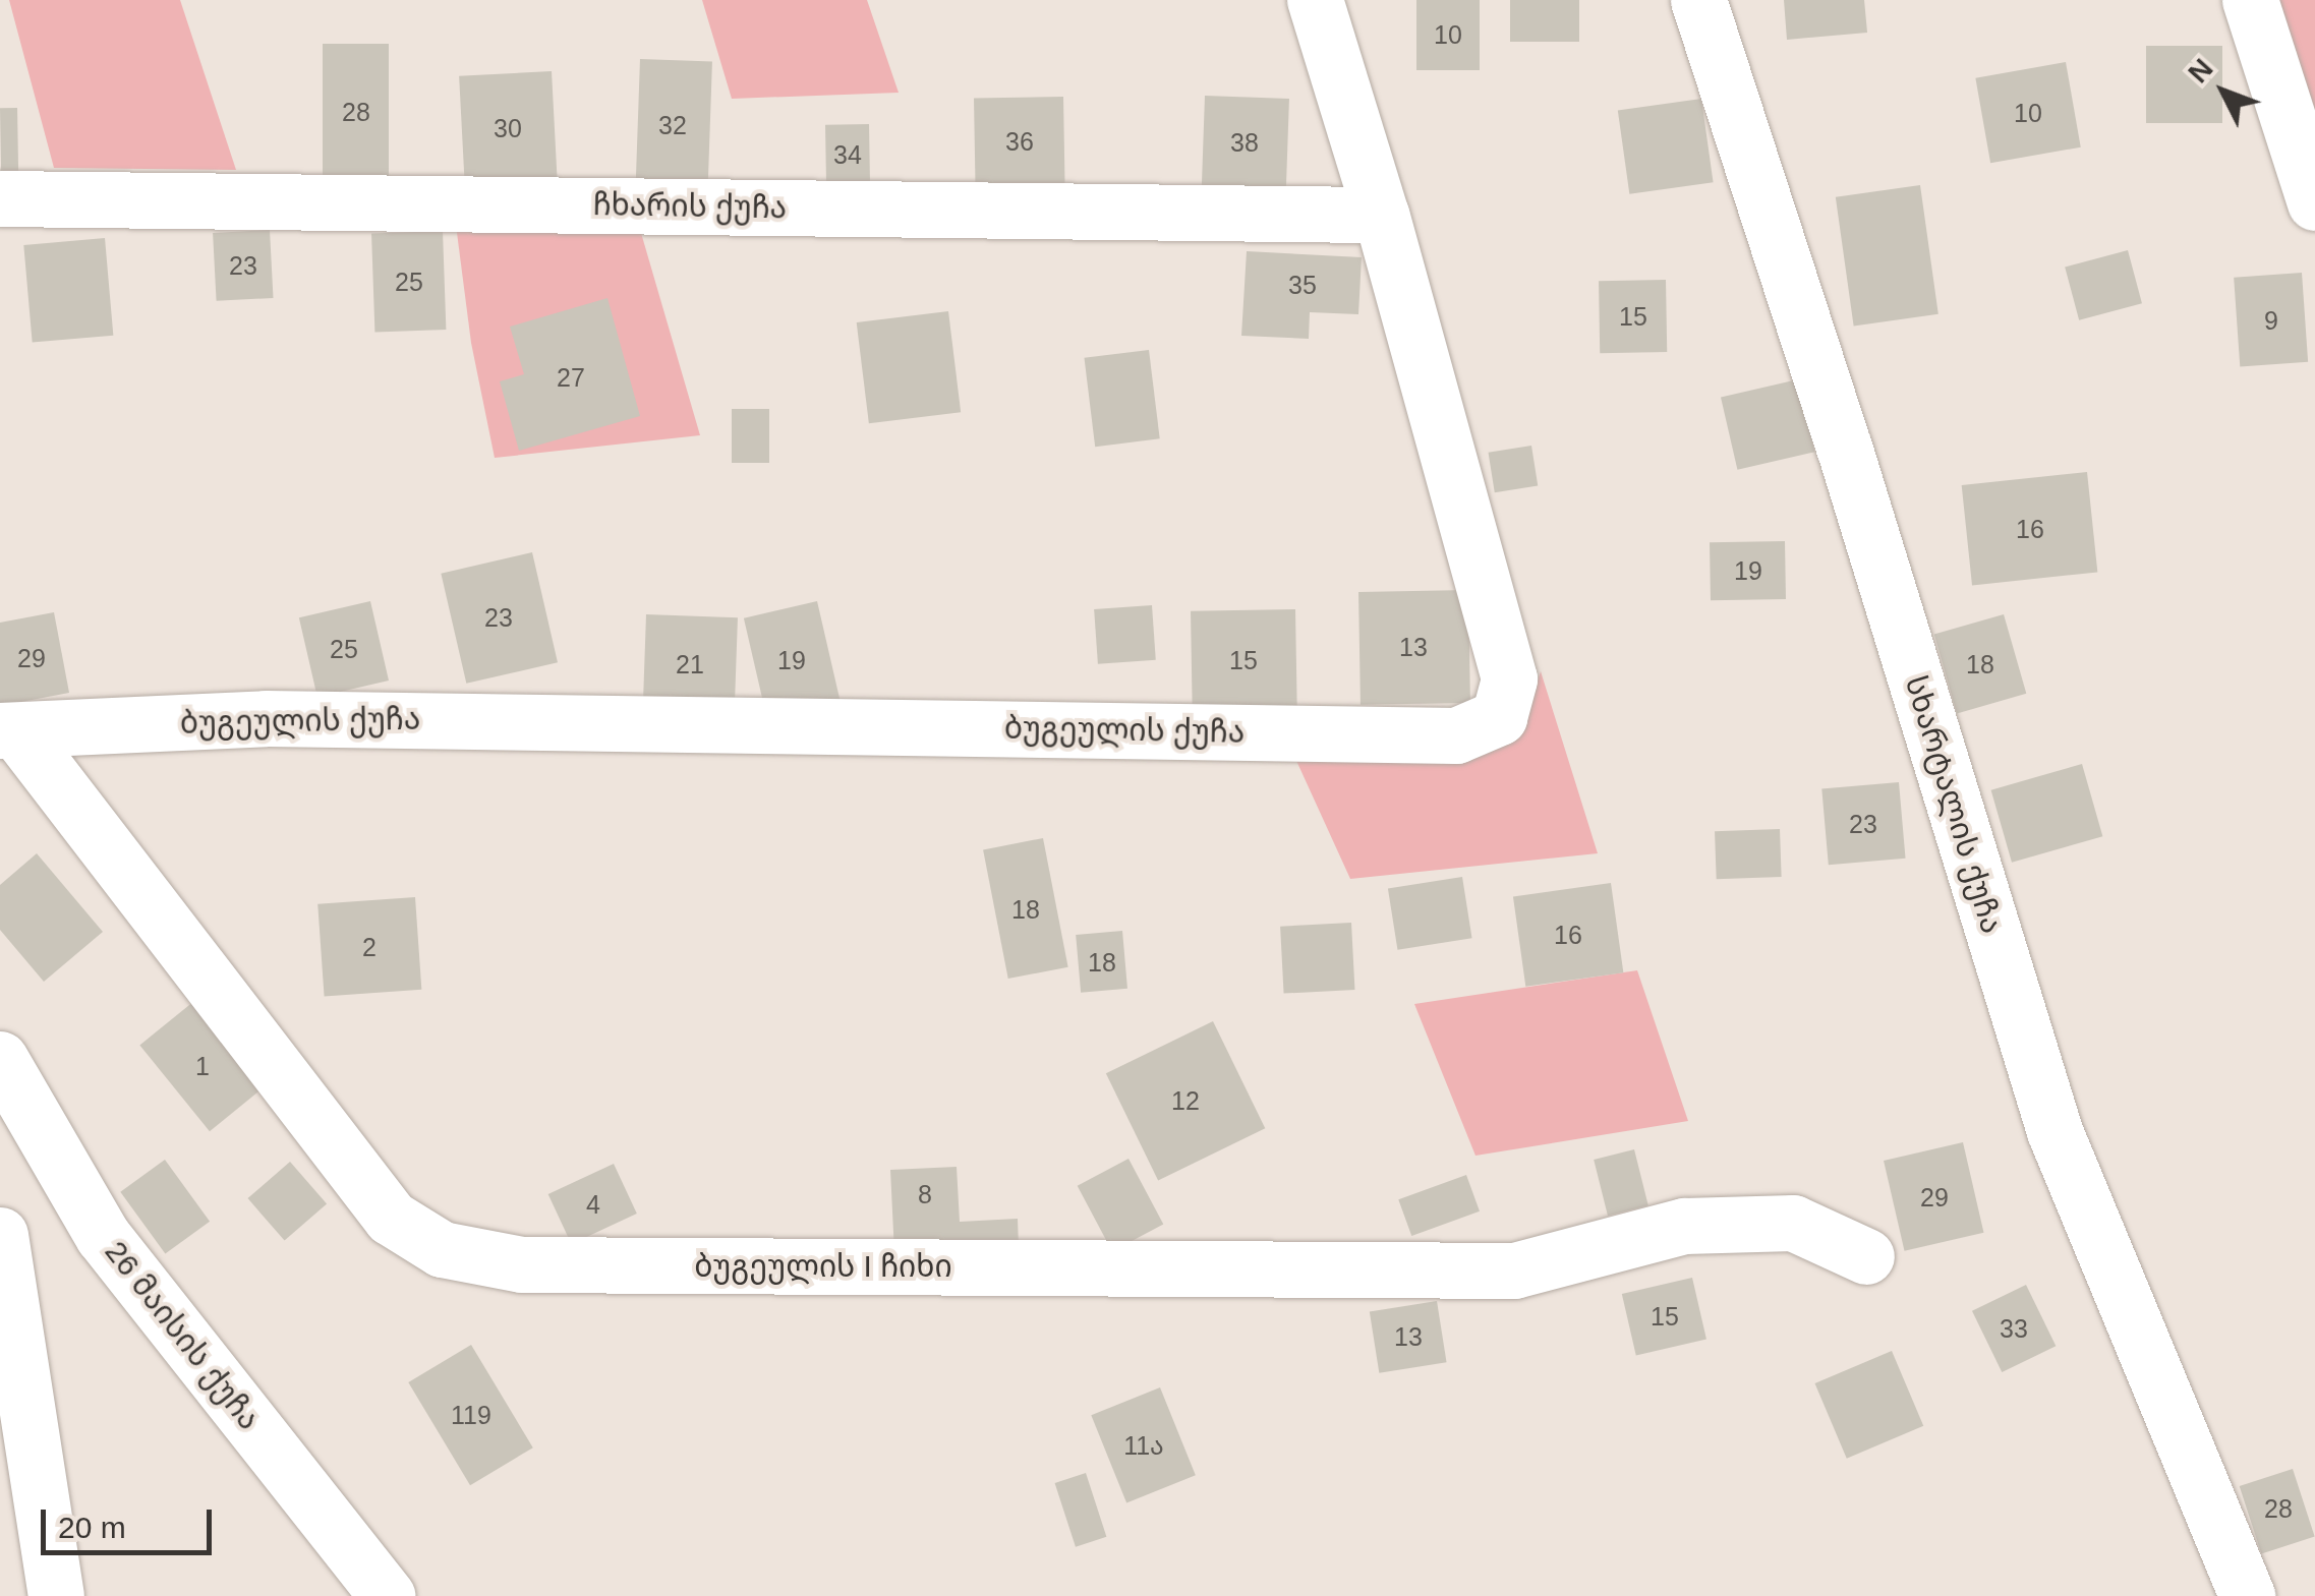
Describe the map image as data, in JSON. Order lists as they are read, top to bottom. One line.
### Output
{"streets":{"street":["ჩხარის ქუჩა","ბუგეულის ქუჩა","სხარტალის ქუჩა","ბუგეულის I ჩიხი","26 მაისის ქუჩა"]},"crossings":[["ჩხარის ქუჩა","ბუგეულის ქუჩა"],["ბუგეულის ქუჩა","ბუგეულის I ჩიხი"]],"house_numbers":["10","28","10","32","30","36","38","34","23","25","35","15","9","27","16","19","23","13","25","29","19","15","21","18","23","18","16","2","18","1","12","8","29","4","15","33","13","119","11ა","28"],"scale_bar":"20 m","north":"top left"}
